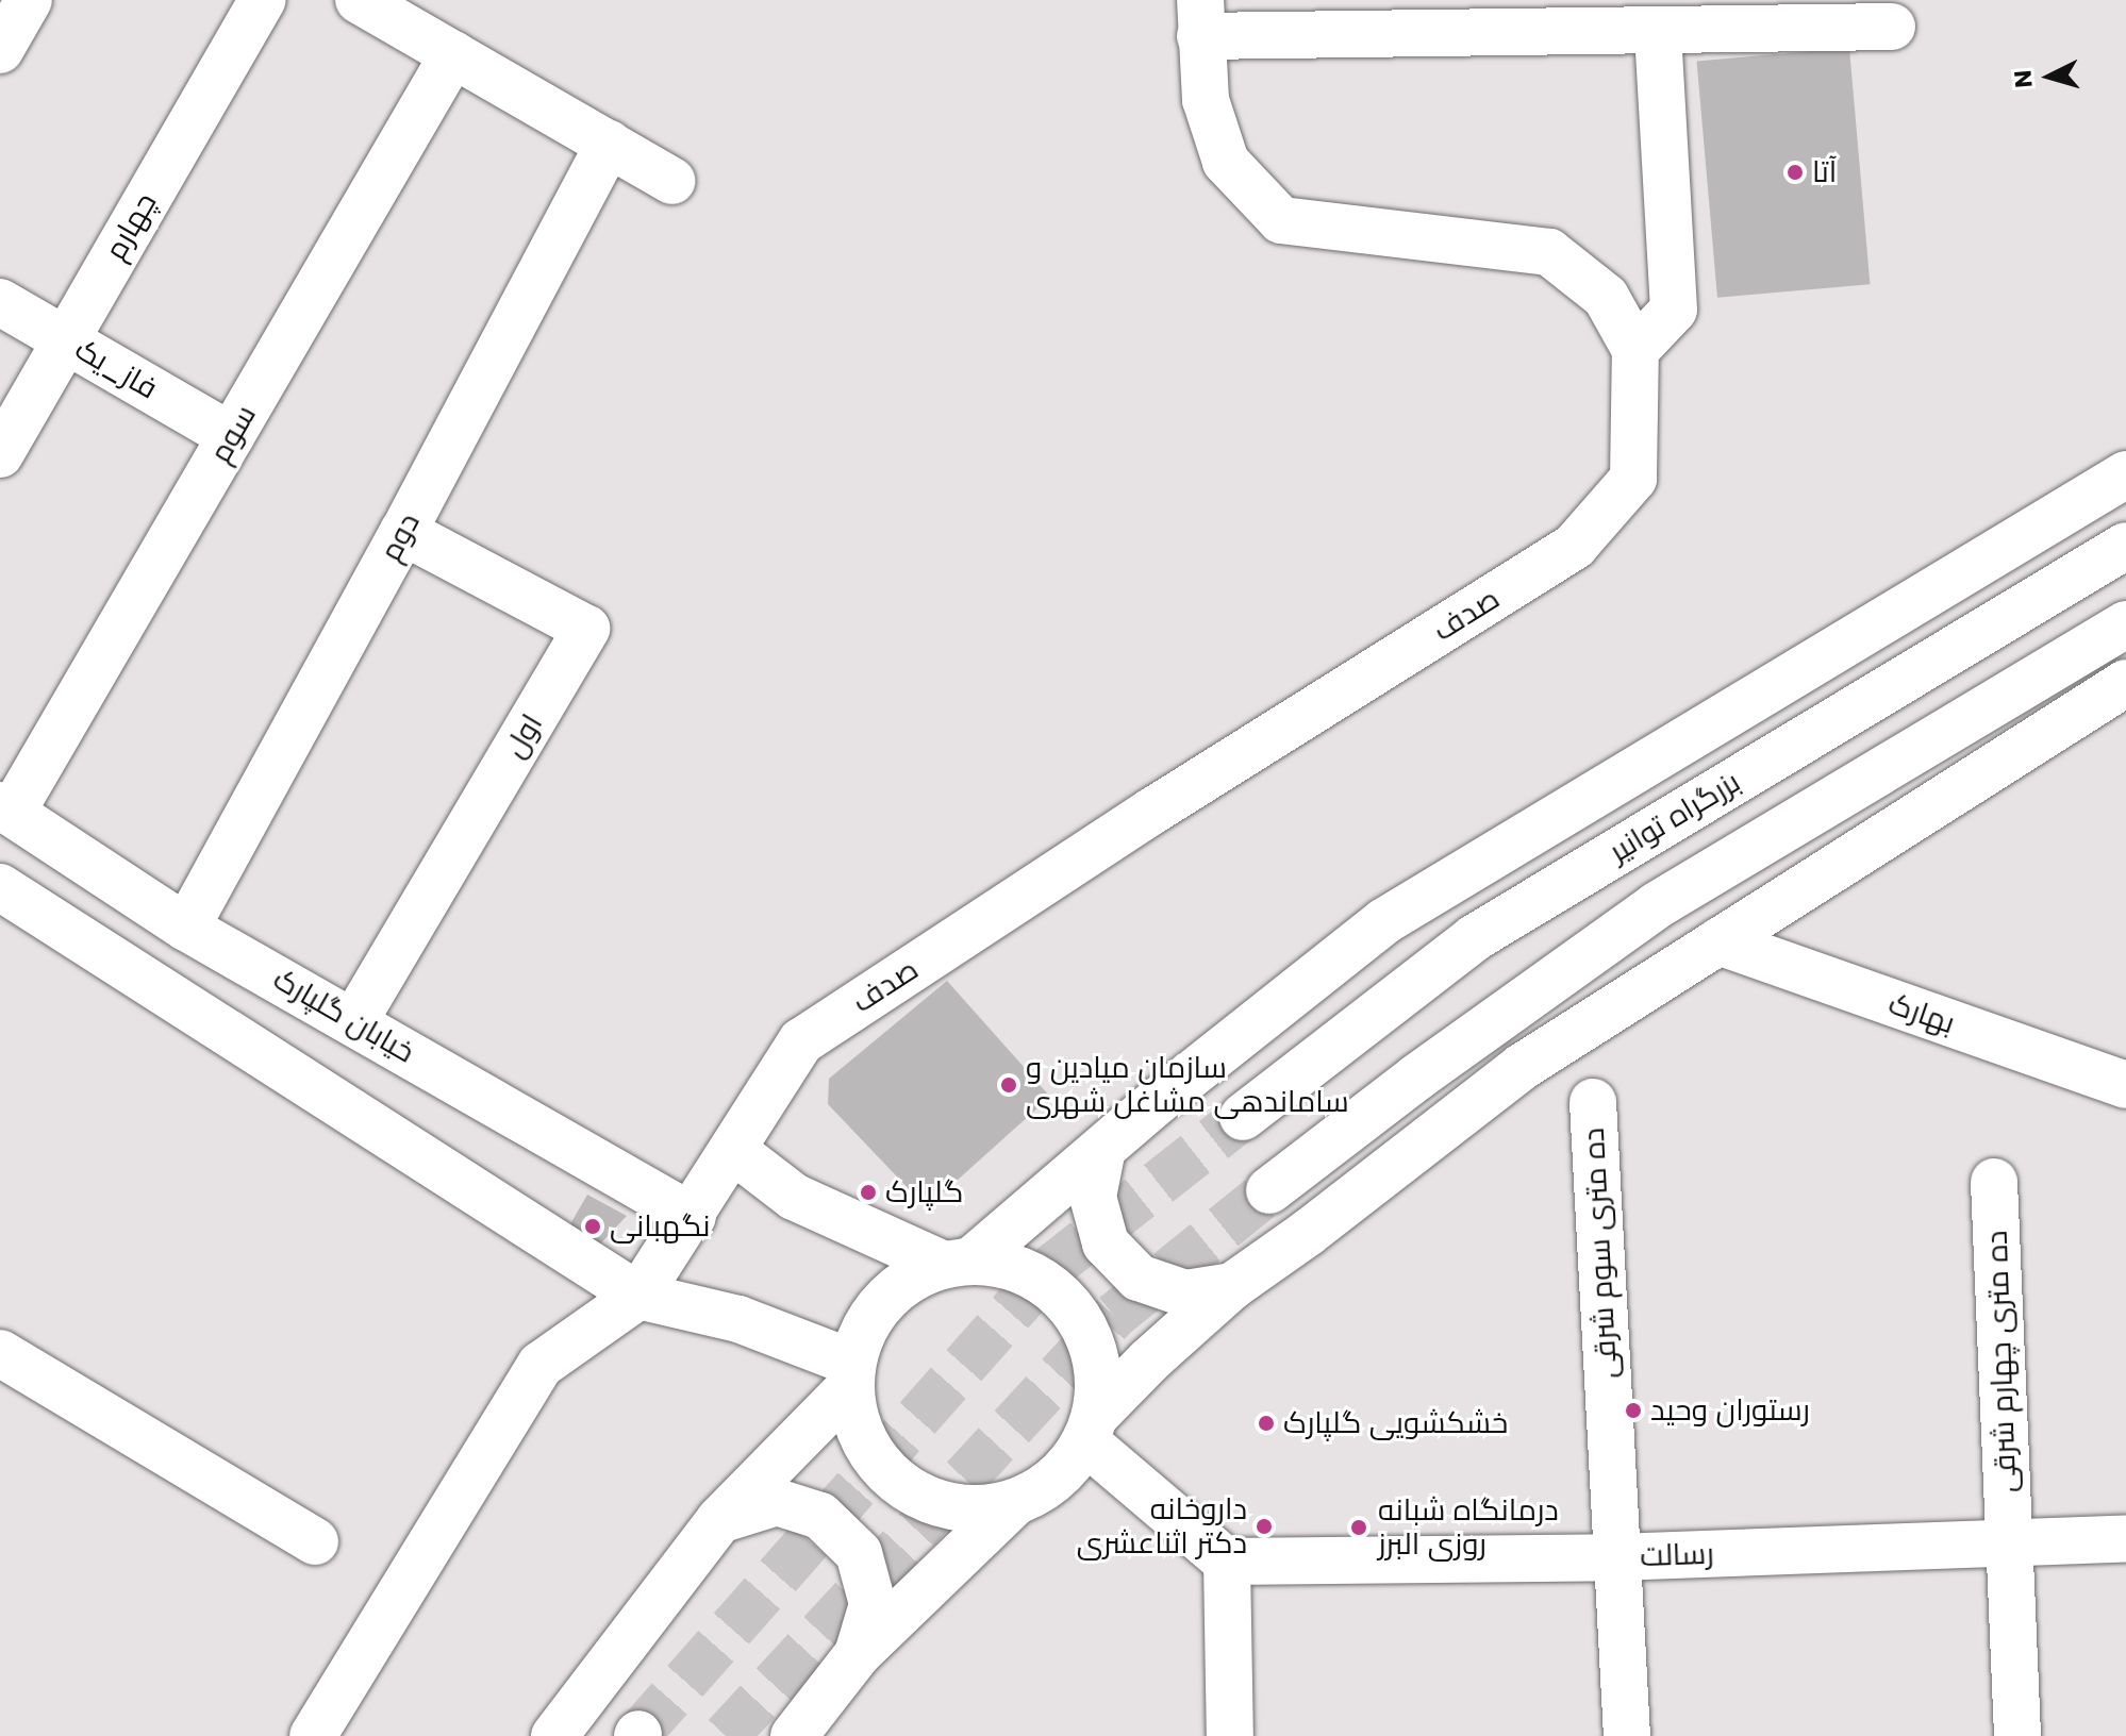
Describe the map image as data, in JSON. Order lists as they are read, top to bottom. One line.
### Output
{"streets":{"main road":["چهارم","فاز_یک","سوم","دوم","صدف","اول","بزرگراه توانیر","بهارک","خیابان گلپارک","ده متری سوم شرقی","ده متری چهارم شرقی","رسالت"]},"crossings":[["چهارم","فاز_یک"],["فاز_یک","سوم"],["سوم","خیابان گلپارک"],["دوم","اول"],["دوم","خیابان گلپارک"],["صدف","خیابان گلپارک"],["اول","خیابان گلپارک"],["ده متری سوم شرقی","رسالت"],["ده متری چهارم شرقی","رسالت"]],"places":["آتا","سازمان میادین و ساماندهی مشاغل شهری","گلپارک","نگهبانی","رستوران وحید","خشکشویی گلپارک","داروخانه دکتر اثناعشری","درمانگاه شبانه روزی البرز"],"north":"left"}
